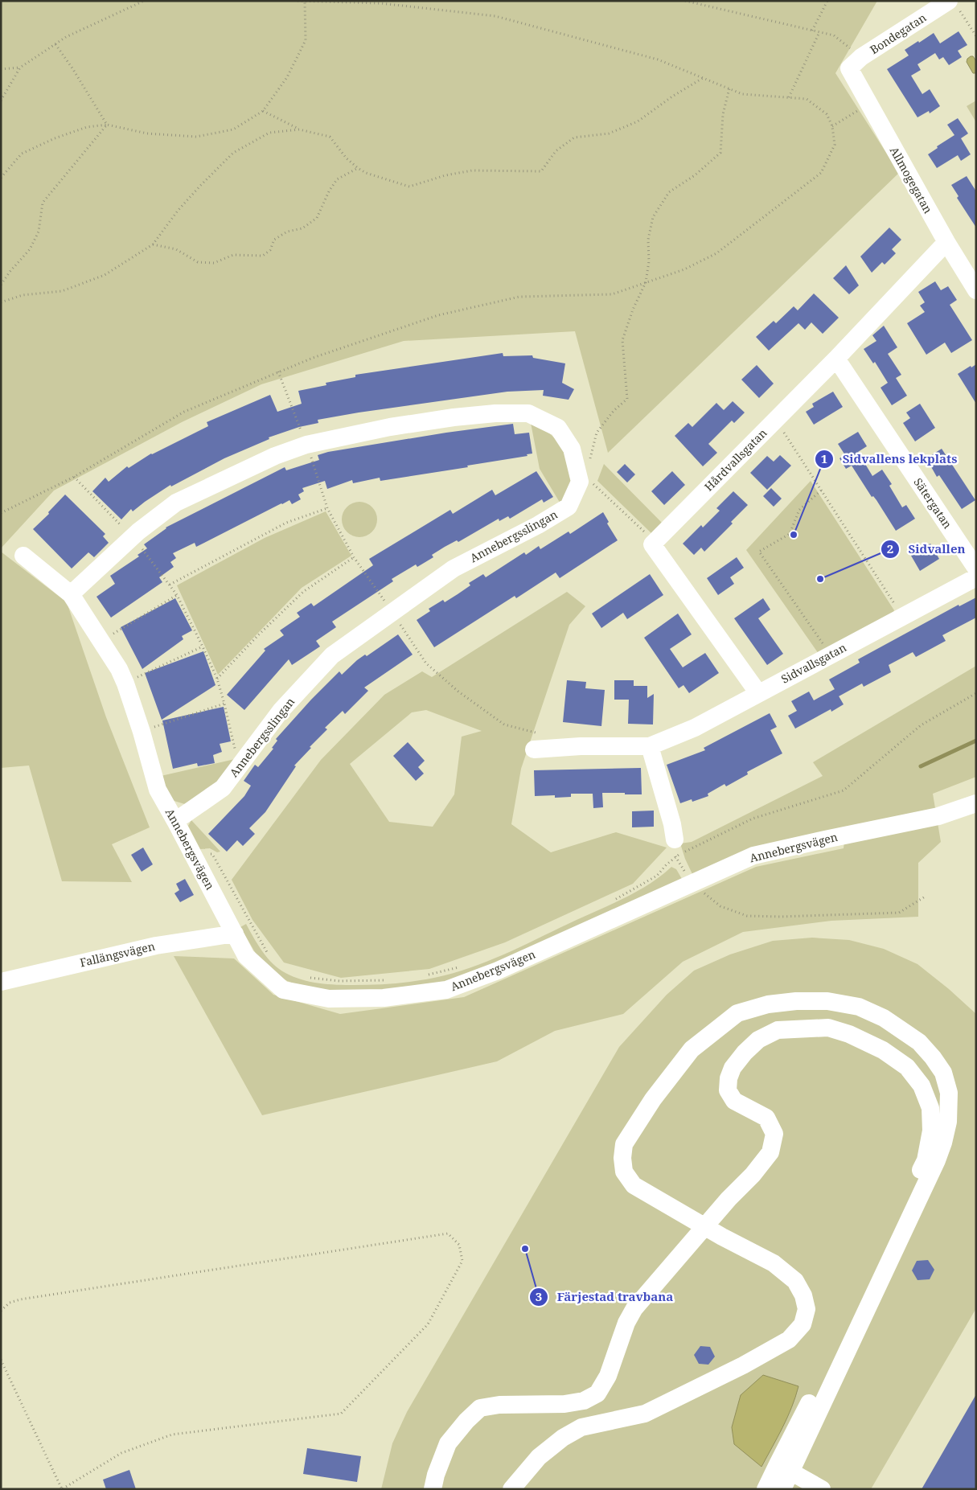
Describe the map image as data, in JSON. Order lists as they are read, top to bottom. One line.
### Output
{"streets":{"street":["Bondegatan","Allmogegatan","Hårdvallsgatan","Sätergatan","Annebergsslingan","Sidvallsgatan","Annebergsvägen","Fallängsvägen"]},"crossings":[["Bondegatan","Allmogegatan"],["Allmogegatan","Hårdvallsgatan"],["Hårdvallsgatan","Sätergatan"],["Annebergsslingan","Annebergsvägen"],["Annebergsvägen","Fallängsvägen"]],"places":["Sidvallens lekplats","Sidvallen","Färjestad travbana"]}
